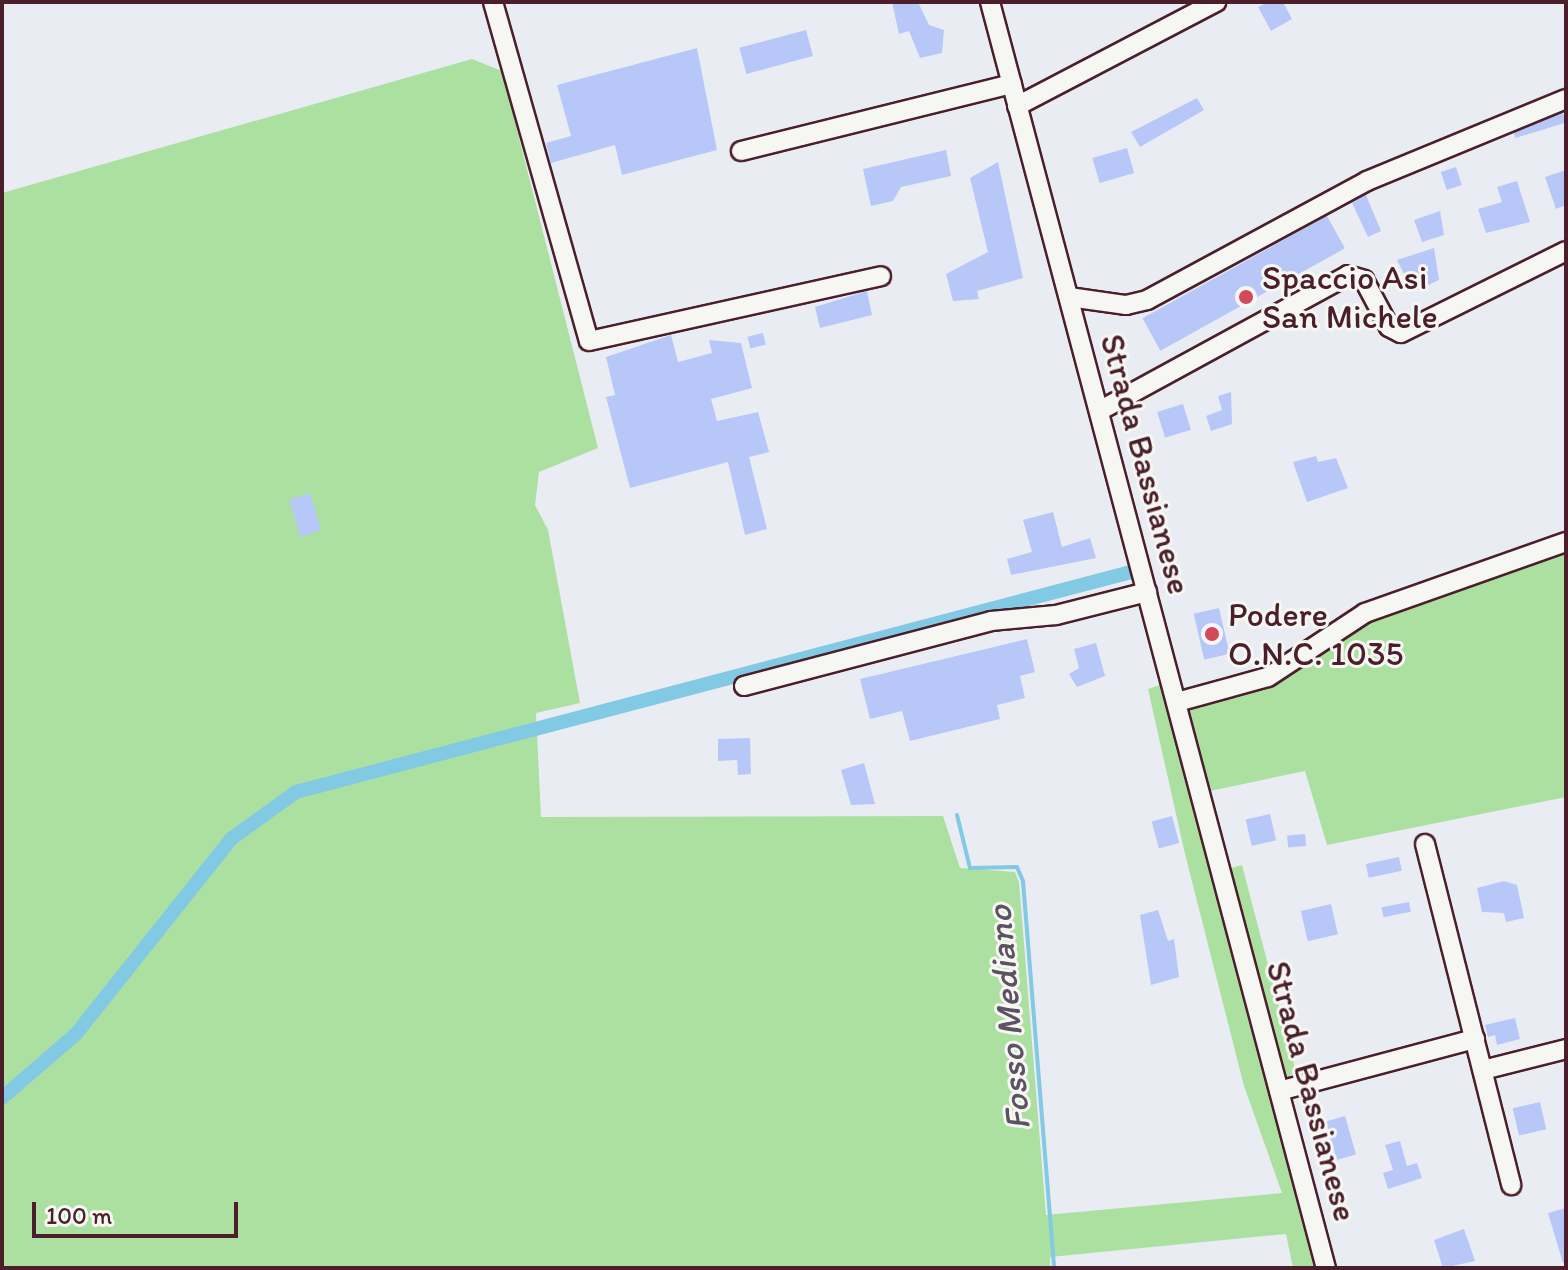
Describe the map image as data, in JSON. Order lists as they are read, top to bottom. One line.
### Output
{"streets":{"street":["Strada Bassianese"]},"water":["Fosso Mediano"],"places":["Spaccio Asi San Michele","Podere O.N.C. 1035"],"scale_bar":"100 m"}
